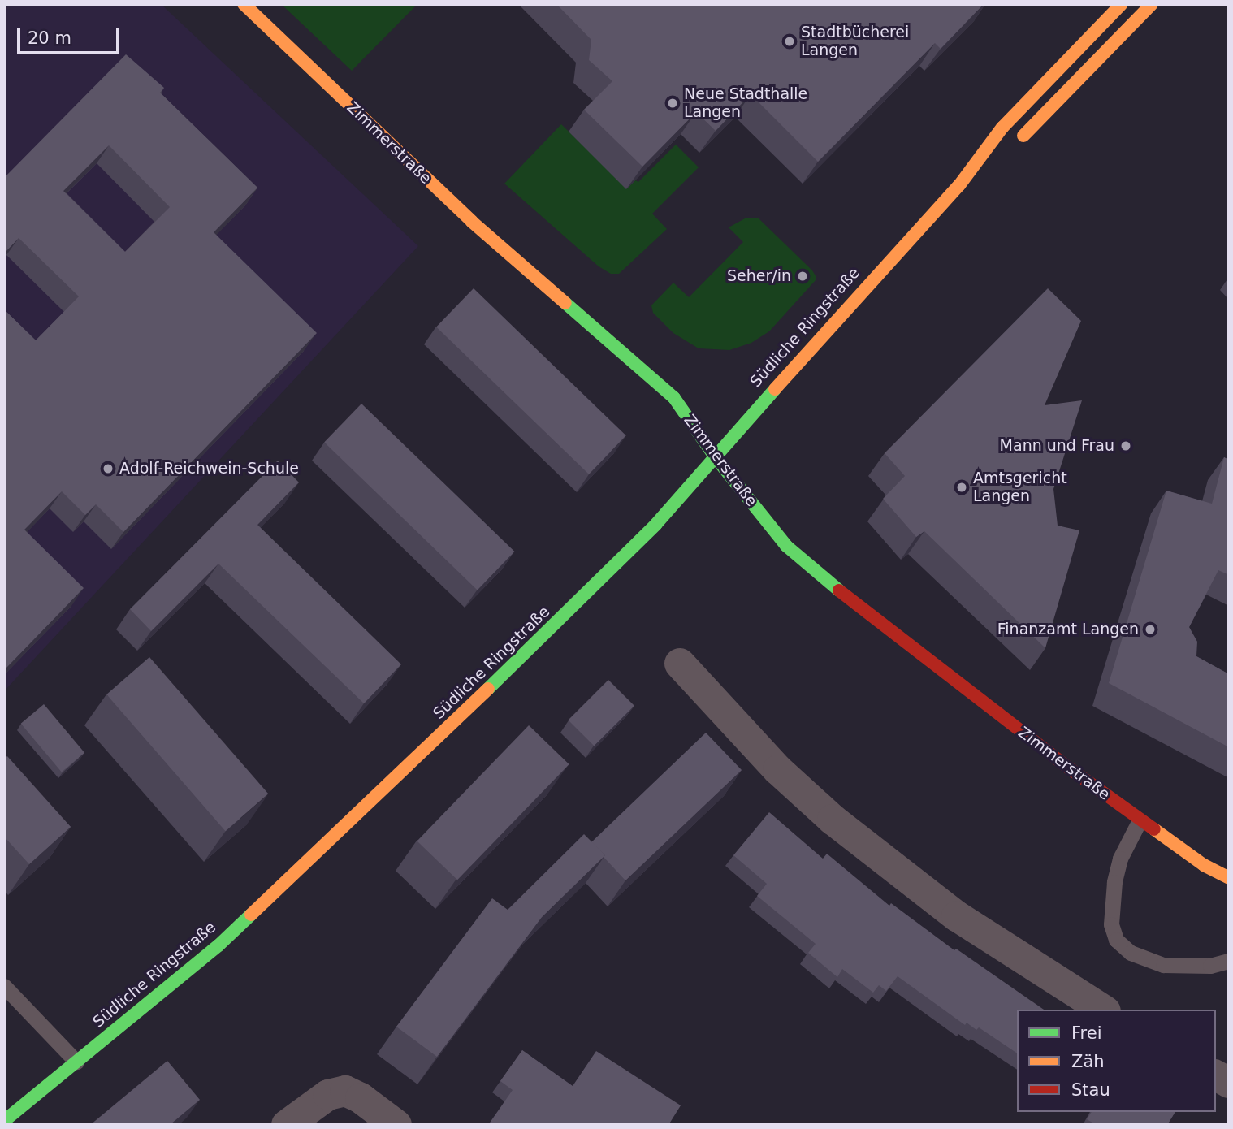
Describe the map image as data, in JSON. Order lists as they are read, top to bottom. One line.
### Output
{"streets":{"main road":["Zimmerstraße","Südliche Ringstraße"]},"crossings":[["Zimmerstraße","Südliche Ringstraße"]],"places":["Stadtbücherei Langen","Neue Stadthalle Langen","Seher/in","Mann und Frau","Adolf-Reichwein-Schule","Amtsgericht Langen","Finanzamt Langen"],"legend":["Frei","Zäh","Stau"],"scale_bar":"20 m"}
